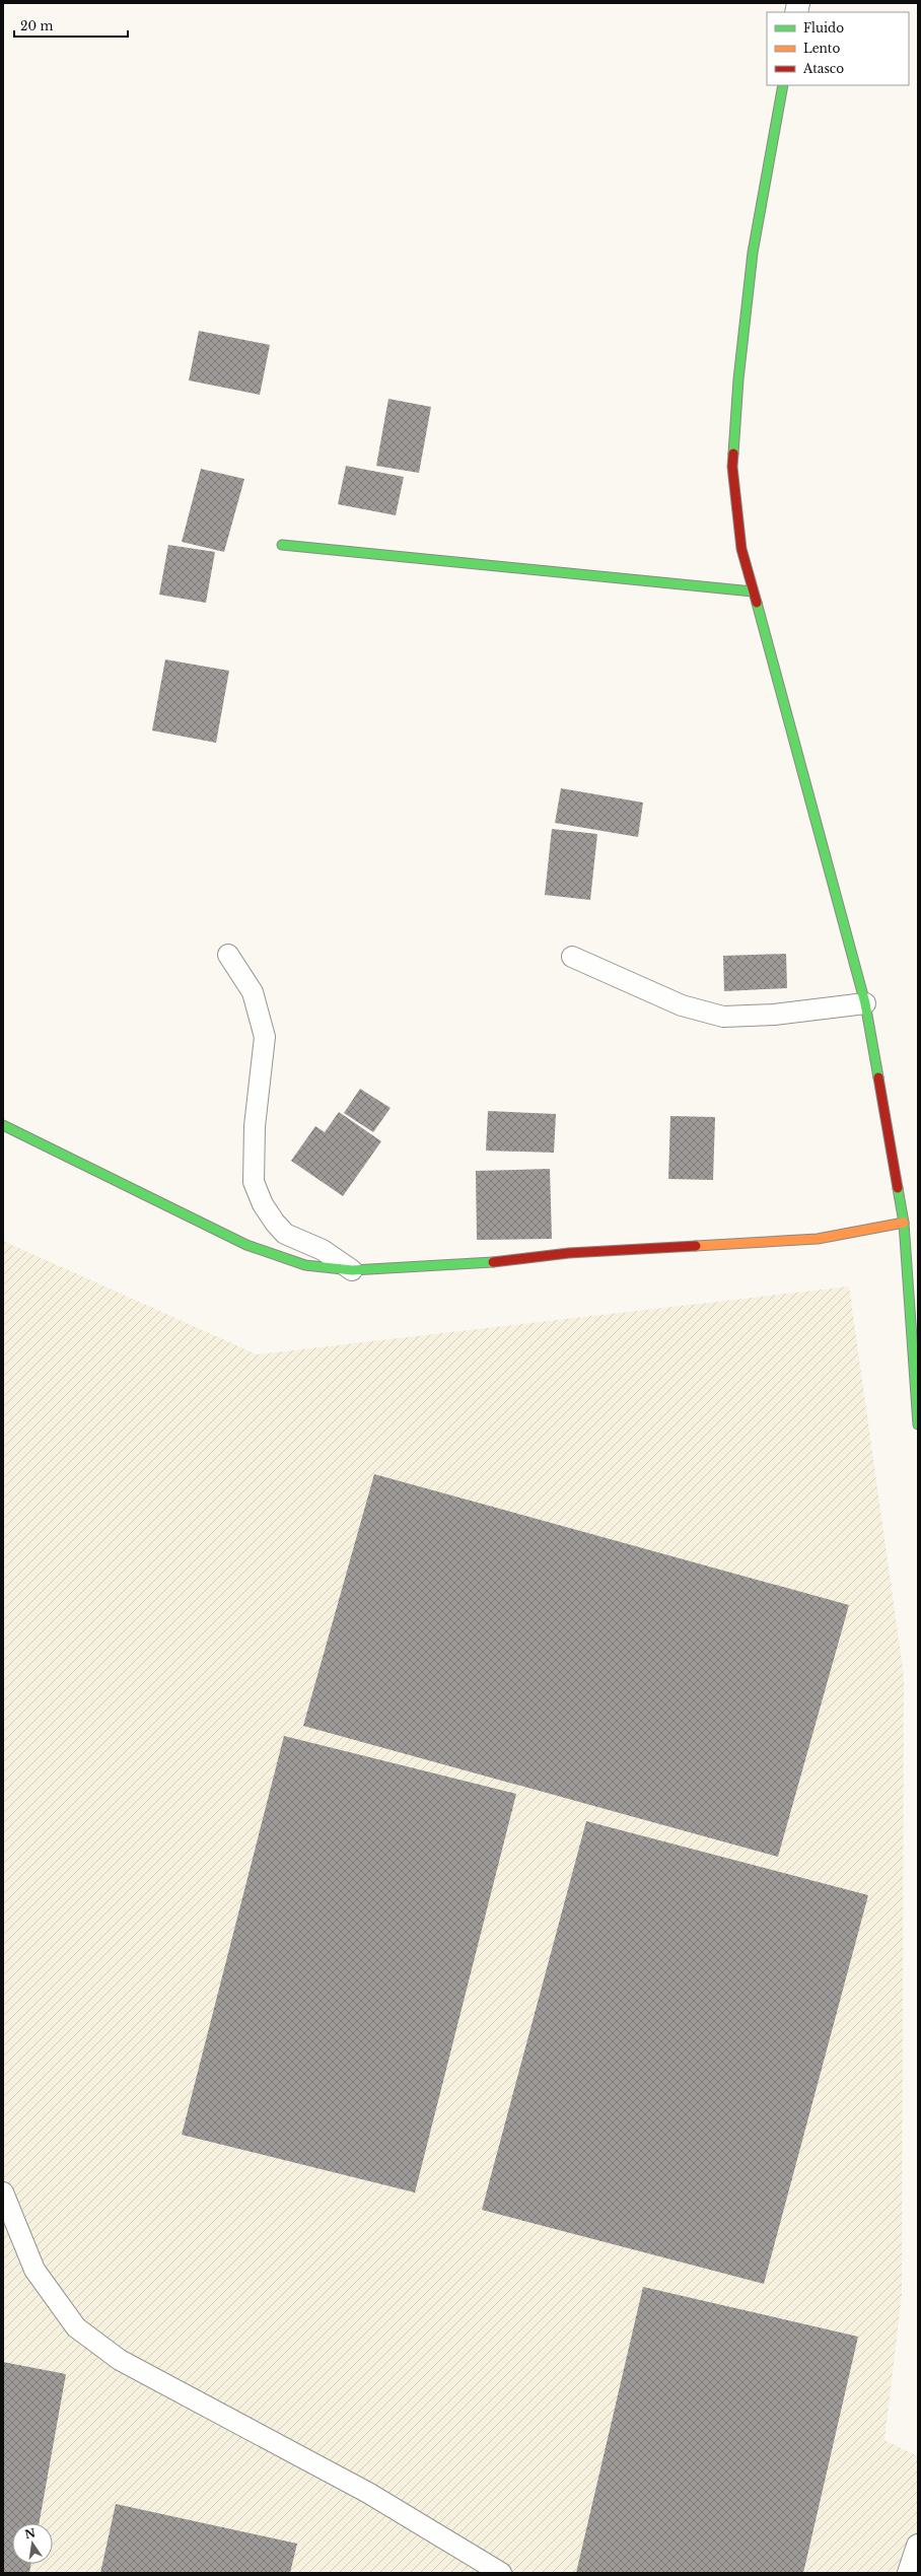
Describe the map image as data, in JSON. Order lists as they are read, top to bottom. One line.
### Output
{"legend":["Fluido","Lento","Atasco"],"scale_bar":"20 m","north":"top"}
